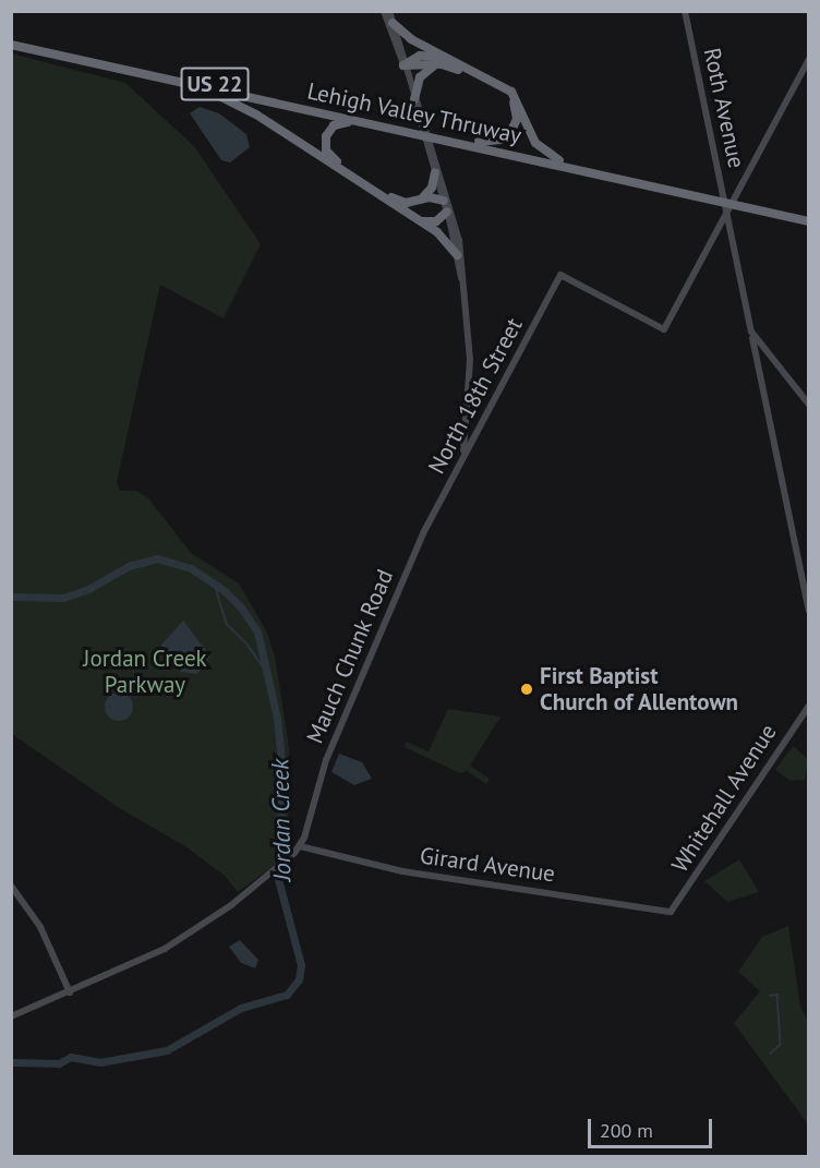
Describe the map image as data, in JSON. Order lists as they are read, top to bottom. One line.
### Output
{"streets":{"highway":["US 22","Lehigh Valley Thruway"],"main road":["Roth Avenue","North 18th Street","Mauch Chunk Road","Whitehall Avenue","Girard Avenue"]},"crossings":[["Roth Avenue","North 18th Street"],["North 18th Street","Mauch Chunk Road"],["Mauch Chunk Road","Girard Avenue"],["Whitehall Avenue","Girard Avenue"]],"water":["Jordan Creek"],"parks":["Jordan Creek Parkway"],"places":["First Baptist Church of Allentown"],"scale_bar":"200 m"}
